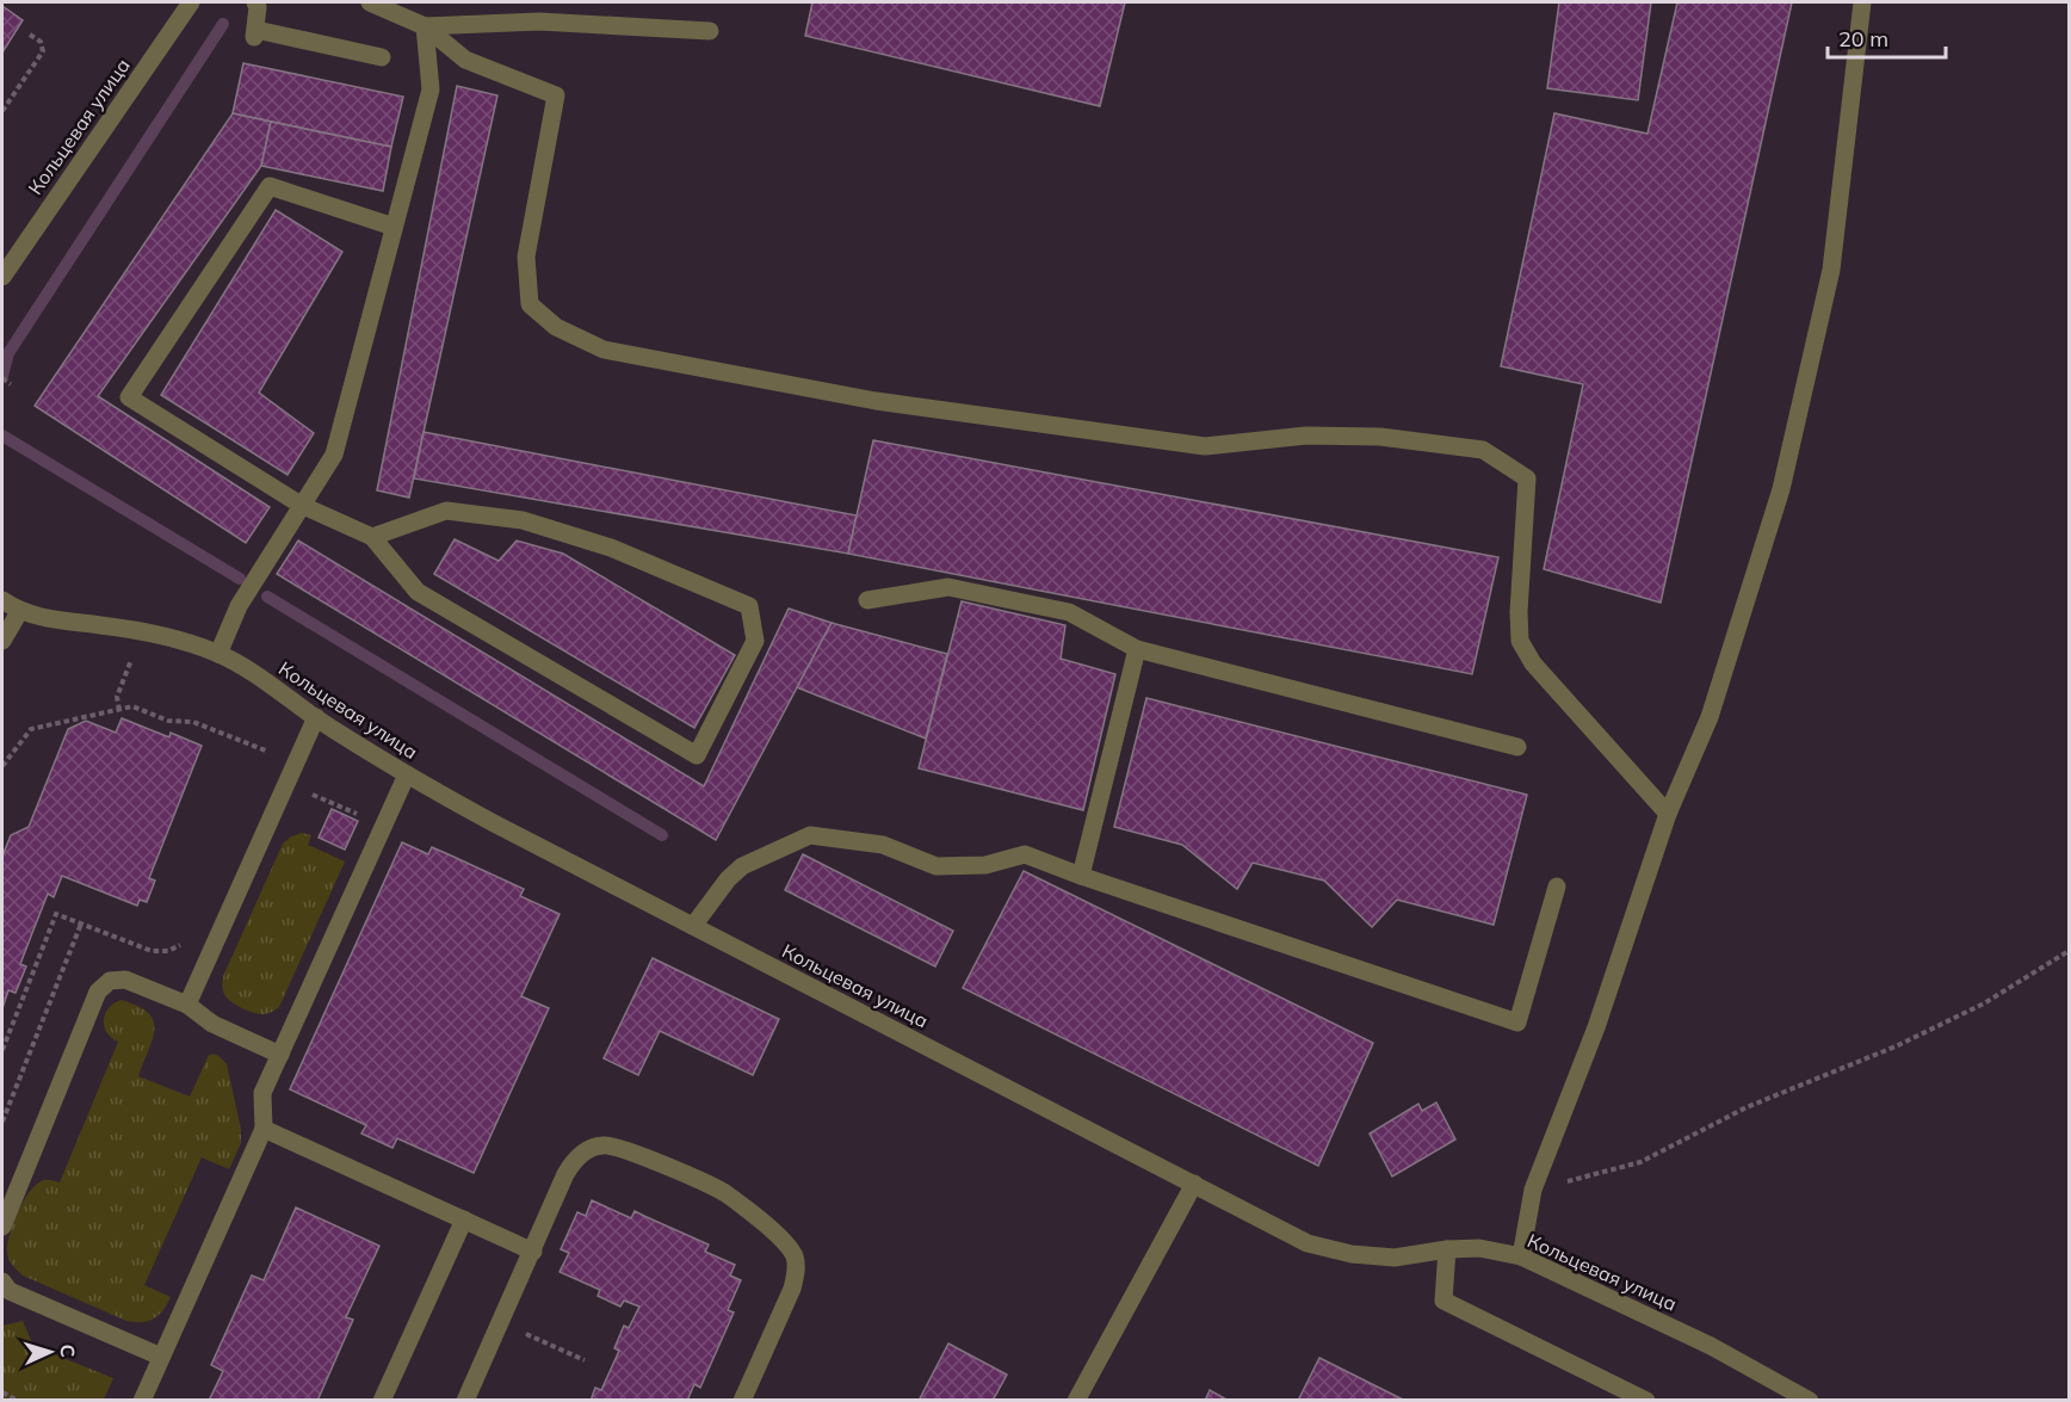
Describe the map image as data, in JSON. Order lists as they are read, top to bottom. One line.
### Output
{"streets":{"street":["Кольцевая улица"]},"scale_bar":"20 m","north":"right"}
